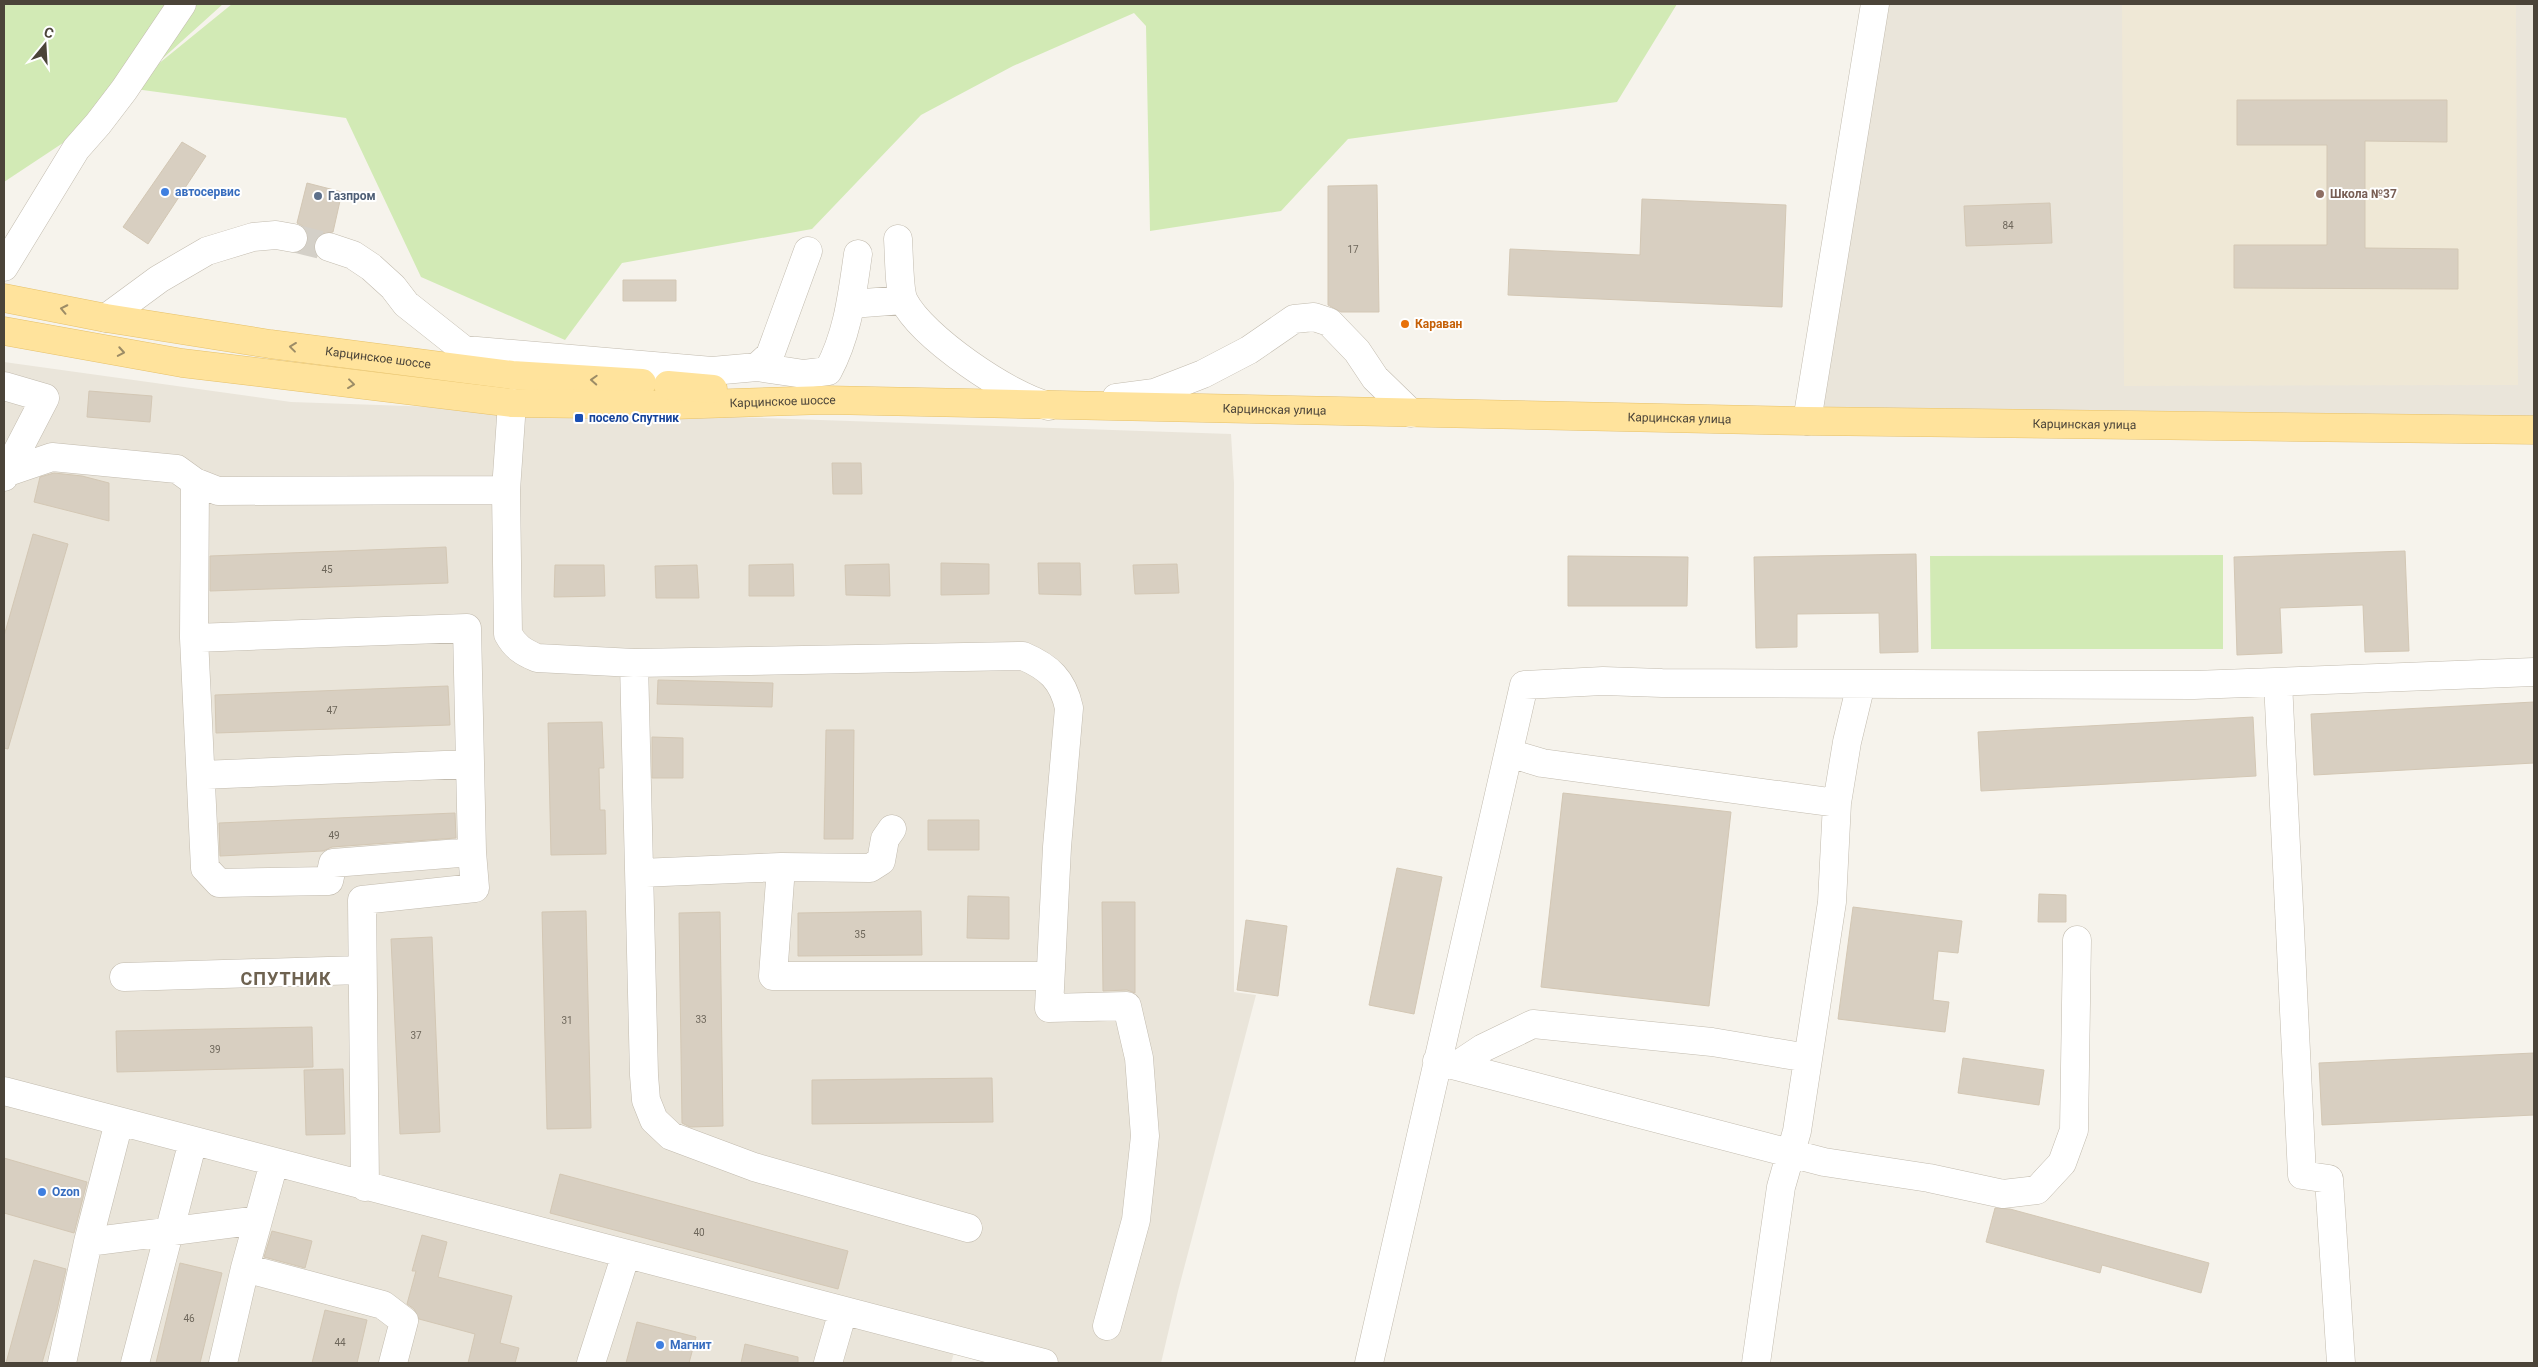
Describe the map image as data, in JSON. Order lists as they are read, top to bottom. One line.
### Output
{"streets":{"main road":["Карцинское шоссе","Карцинская улица"]},"crossings":[["Карцинское шоссе","Карцинская улица"]],"districts":["СПУТНИК"],"places":{"other":["автосервис","Школа №37","Газпром","Караван","Ozon","Магнит"],"transit":["посело Спутник"]},"house_numbers":["84","17","45","47","49","35","33","31","37","39","40","46","44"],"north":"top"}
